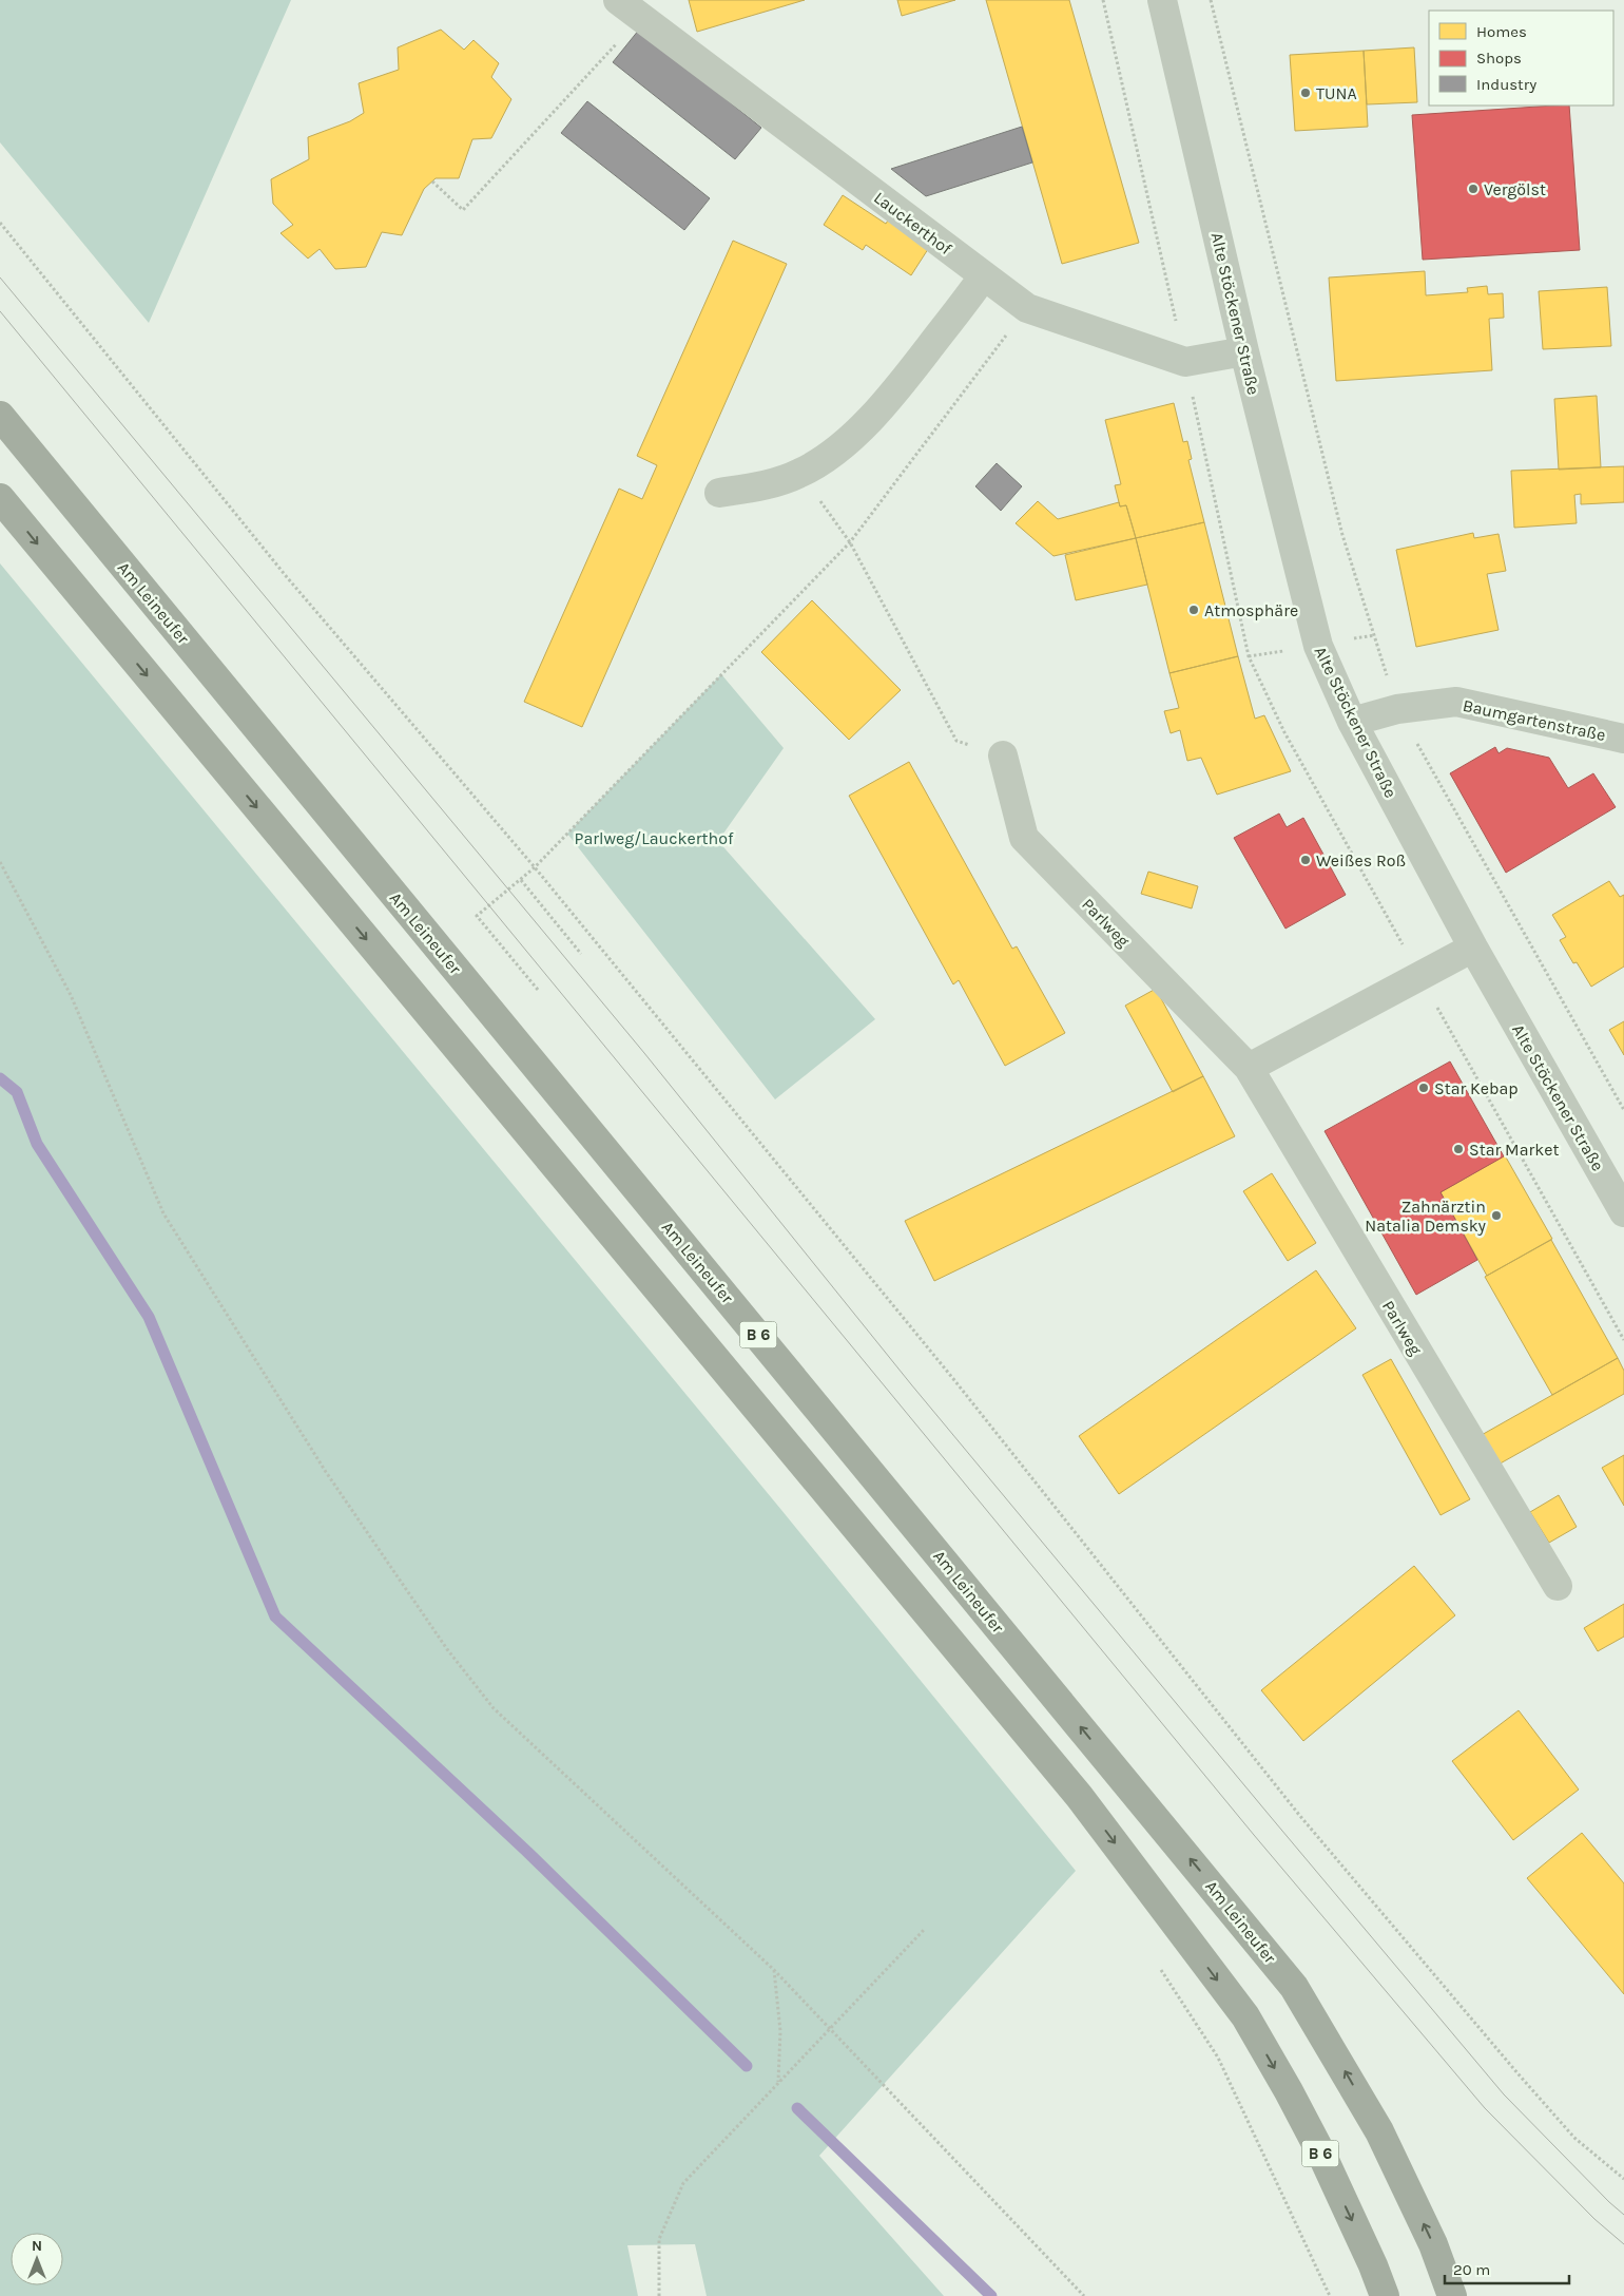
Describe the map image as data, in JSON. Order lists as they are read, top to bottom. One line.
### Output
{"streets":{"main road":["Am Leineufer","B 6"],"street":["Lauckerthof","Alte Stöckener Straße","Baumgartenstraße","Parlweg"]},"crossings":[["Lauckerthof","Alte Stöckener Straße"],["Alte Stöckener Straße","Baumgartenstraße"]],"parks":["Parlweg/Lauckerthof"],"places":["TUNA","Vergölst","Atmosphäre","Weißes Roß","Star Kebap","Star Market","Zahnärztin Natalia Demsky"],"legend":["Homes","Shops","Industry"],"scale_bar":"20 m","north":"top"}
